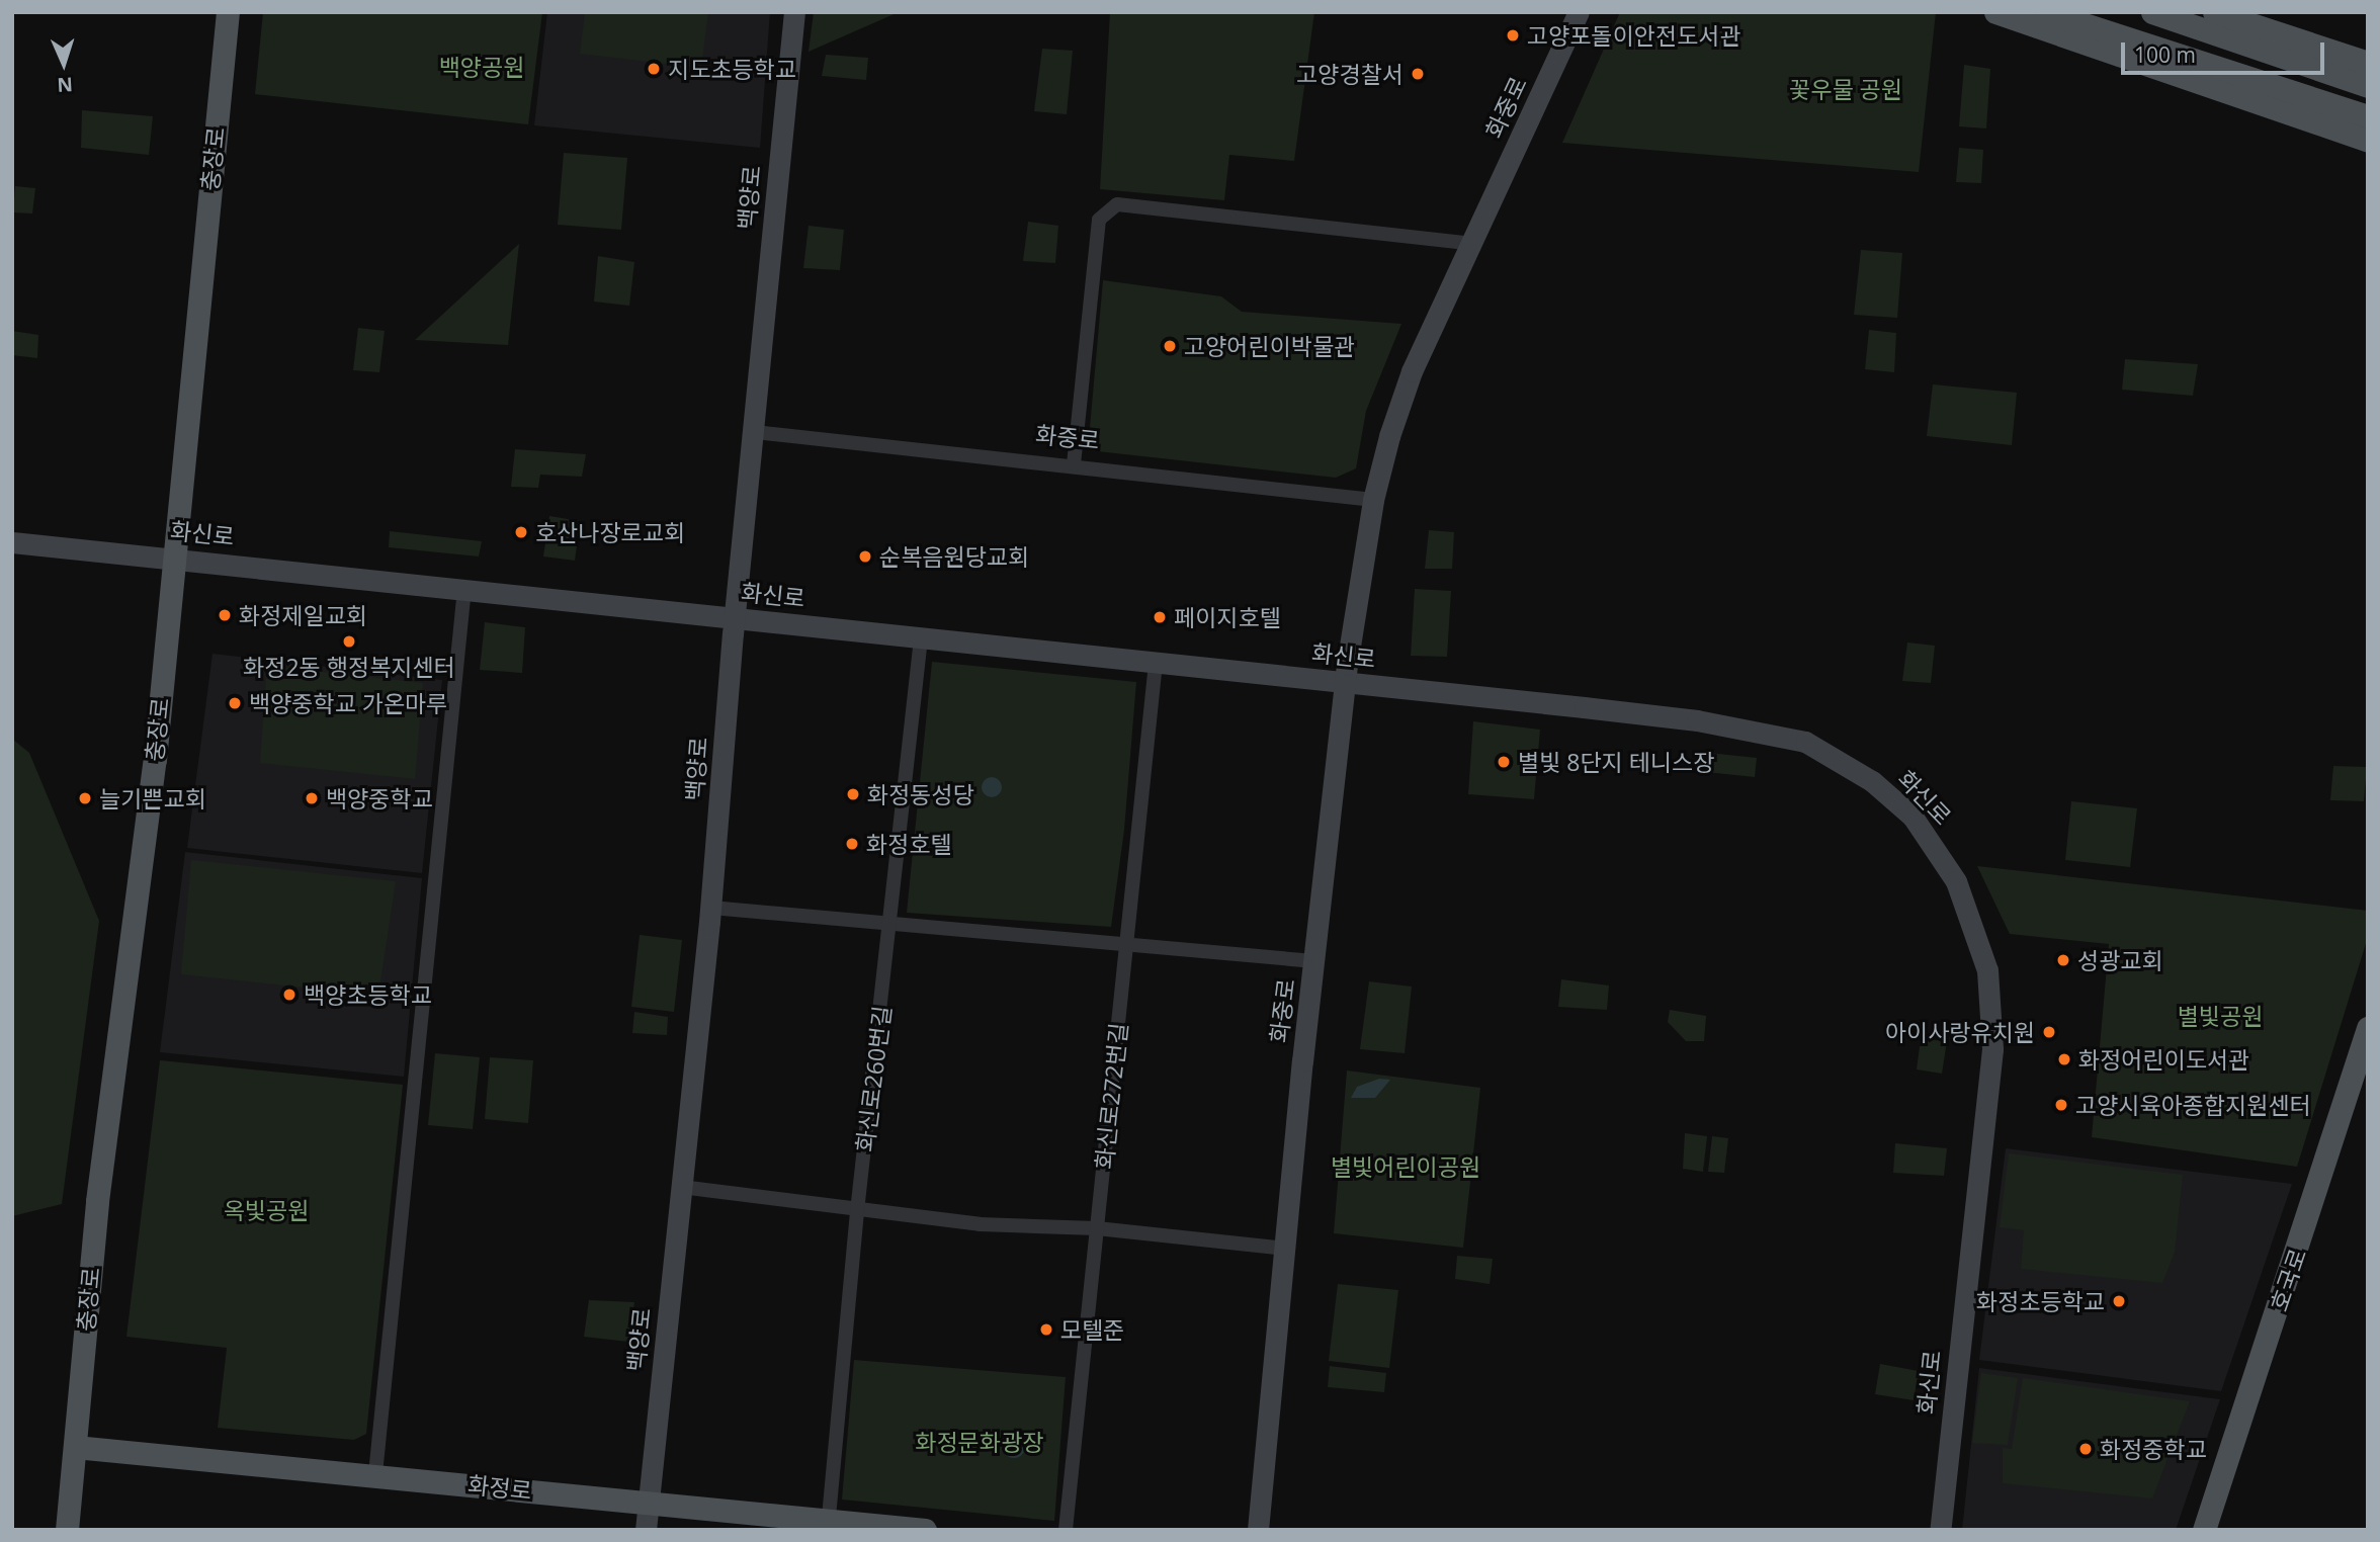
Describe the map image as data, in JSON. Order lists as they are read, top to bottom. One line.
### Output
{"streets":{"main road":["화중로","충장로","백양로","화신로","호국로","화정로"],"street":["화신로260번길","화신로272번길"]},"crossings":[["화중로","백양로"],["화중로","화신로"],["충장로","화신로"],["충장로","화정로"],["백양로","화신로"],["백양로","화정로"],["화신로","화신로260번길"],["화신로","화신로272번길"],["화신로260번길","화정로"]],"parks":["백양공원","꽃우물 공원","별빛공원","별빛어린이공원","옥빛공원","화정문화광장"],"places":["고양포돌이안전도서관","지도초등학교","고양경찰서","고양어린이박물관","호산나장로교회","순복음원당교회","화정제일교회","페이지호텔","화정2동 행정복지센터","백양중학교 가온마루","별빛 8단지 테니스장","화정동성당","늘기쁜교회","백양중학교","화정호텔","성광교회","백양초등학교","아이사랑유치원","화정어린이도서관","고양시육아종합지원센터","화정초등학교","모텔준","화정중학교"],"scale_bar":"100 m","north":"bottom"}
